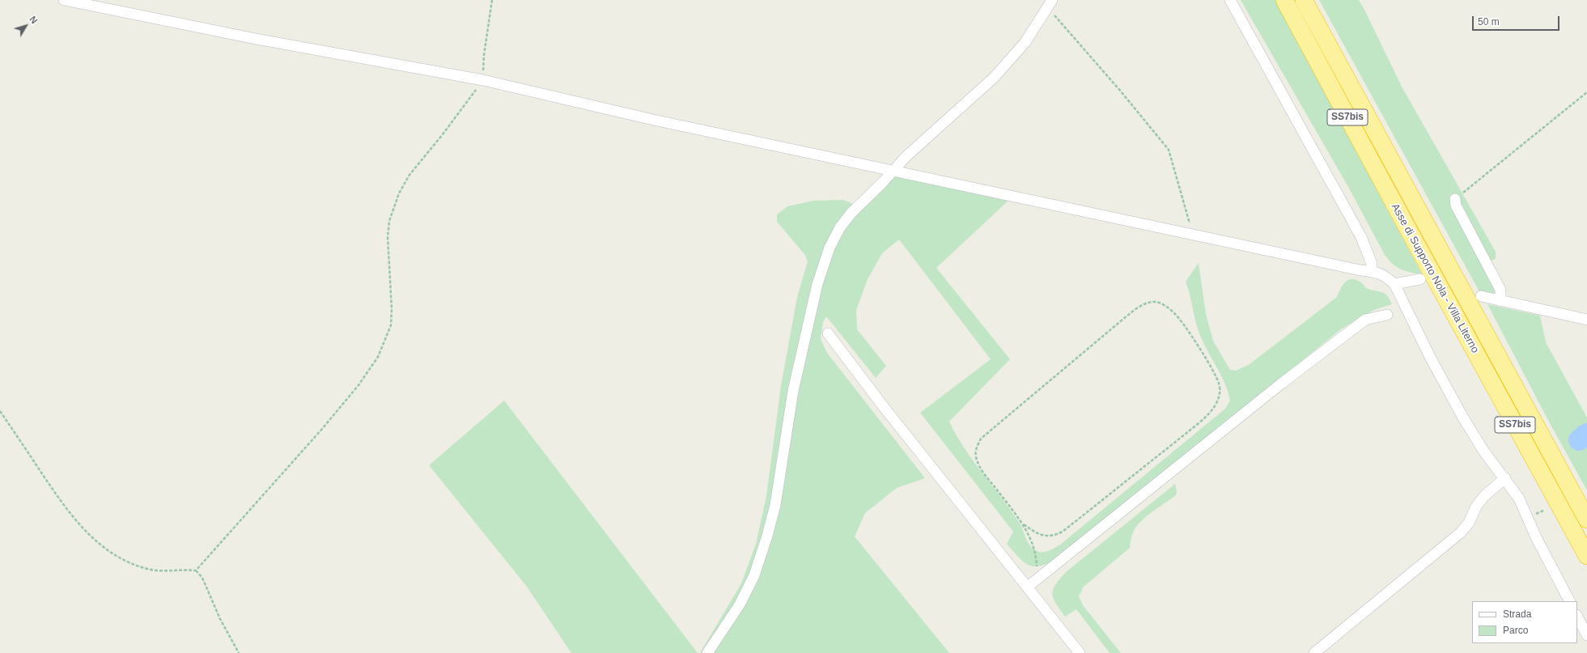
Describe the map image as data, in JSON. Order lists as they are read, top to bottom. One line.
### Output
{"streets":{"highway":["SS7bis","Asse di Supporto Nola - Villa Literno"]},"legend":["Strada","Parco"],"scale_bar":"50 m","north":"top right"}
